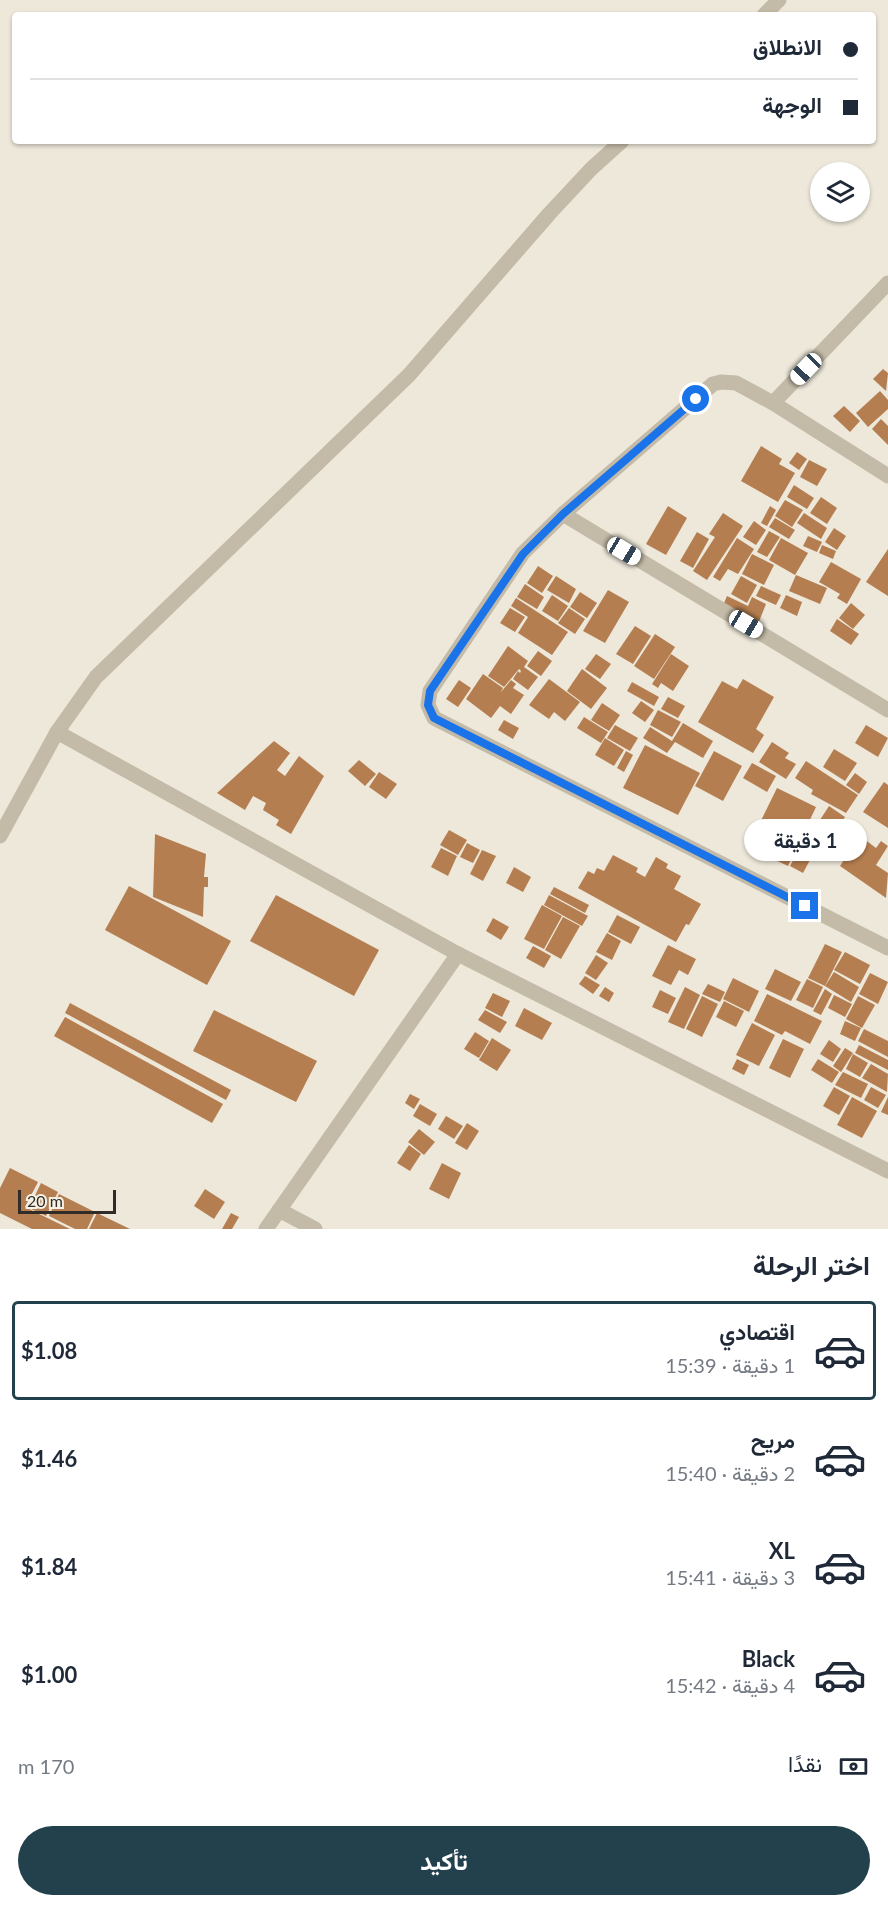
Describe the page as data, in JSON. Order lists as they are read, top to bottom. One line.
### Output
{"scale_bar":"20 m","page":{"banner":["الانطلاق","الوجهة"],"bubble":"1 دقيقة","scale":"20 m","heading":"اختر الرحلة","list":[{"name":"اقتصادي","note":"1 دقيقة · 15:39","value":"$1.08"},{"name":"مريح","note":"2 دقيقة · 15:40","value":"$1.46"},{"name":"XL","note":"3 دقيقة · 15:41","value":"$1.84"},{"name":"Black","note":"4 دقيقة · 15:42","value":"$1.00"}],"pay":["نقدًا","170 m"],"buttons":"تأكيد"}}
